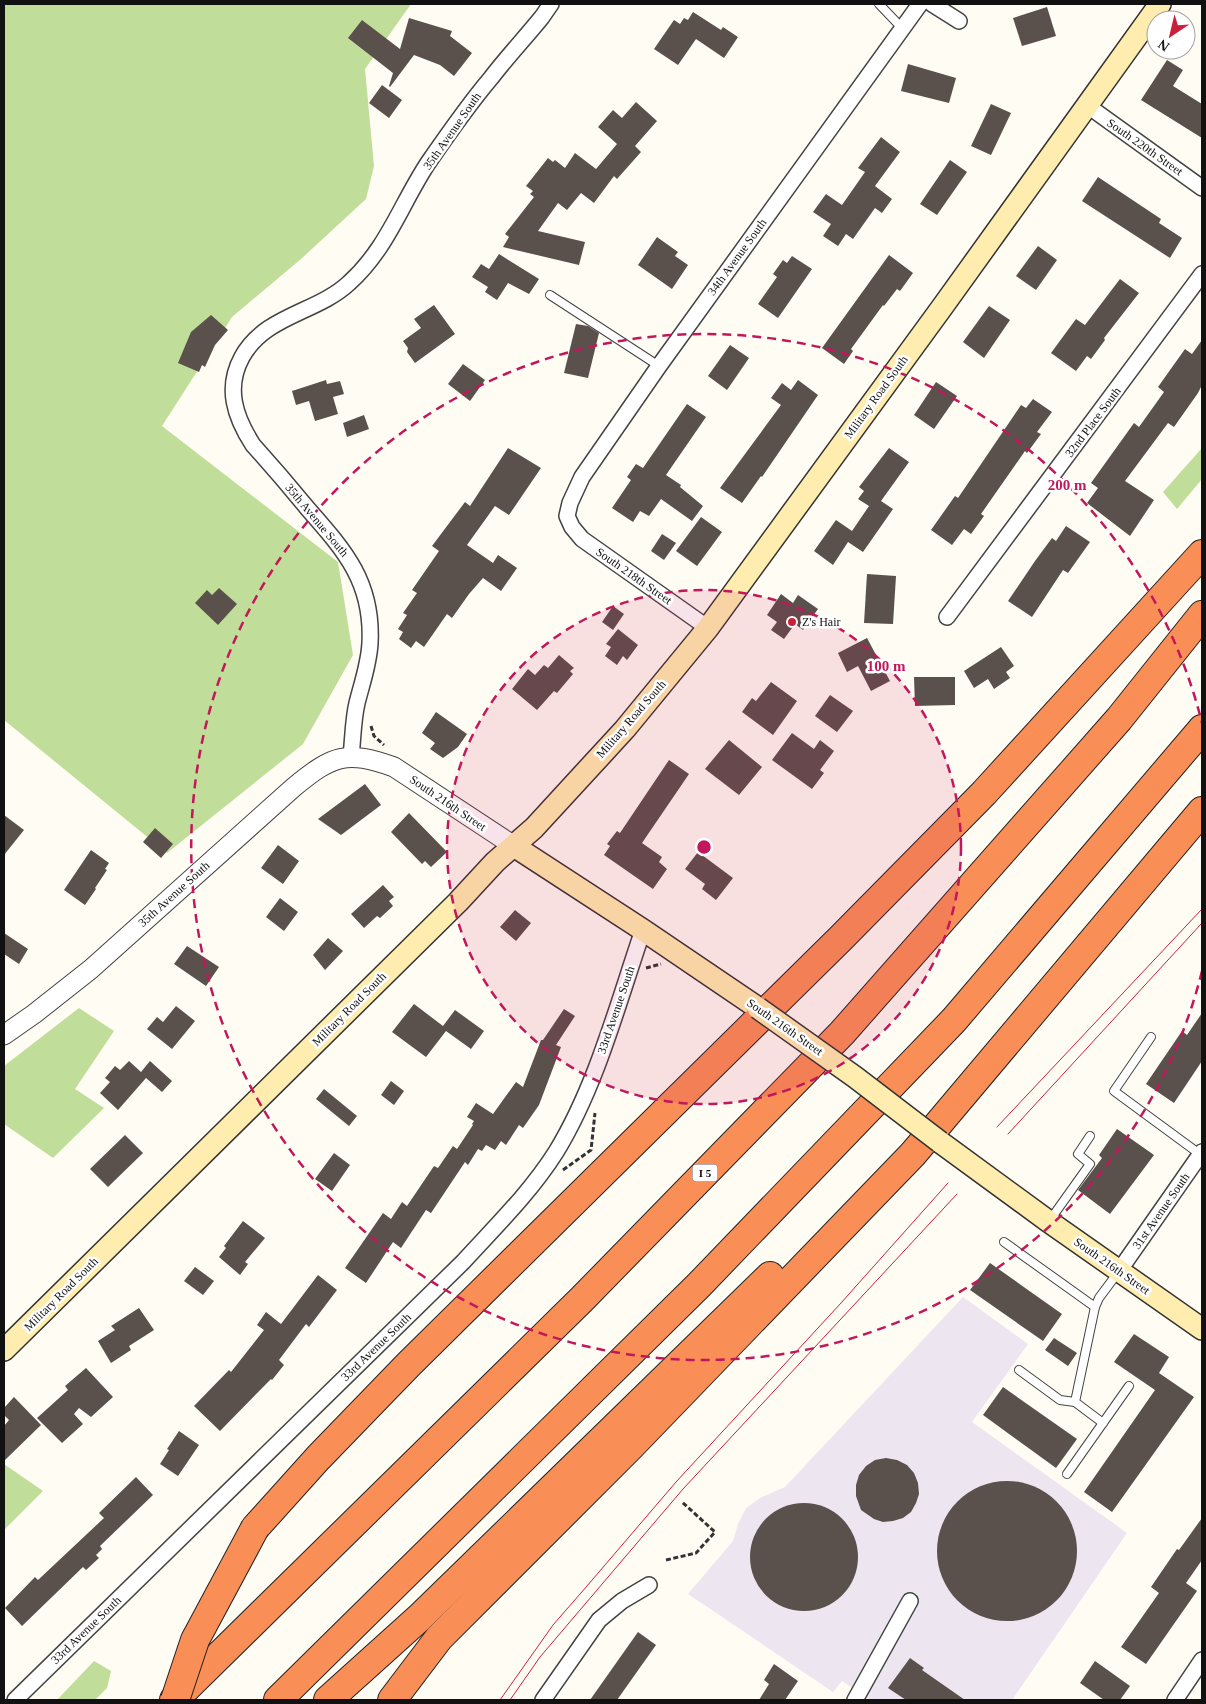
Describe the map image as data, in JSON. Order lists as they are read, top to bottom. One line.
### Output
{"streets":{"highway":["I 5"],"main road":["Military Road South","South 216th Street"],"street":["35th Avenue South","South 220th Street","34th Avenue South","32nd Place South","South 218th Street","33rd Avenue South","31st Avenue South"]},"crossings":[["35th Avenue South","South 216th Street"],["South 220th Street","Military Road South"],["34th Avenue South","South 218th Street"],["Military Road South","South 218th Street"],["Military Road South","South 216th Street"],["South 216th Street","33rd Avenue South"],["South 216th Street","31st Avenue South"]],"places":["Z's Hair"],"north":"bottom left","rings":["200 m","100 m"]}
